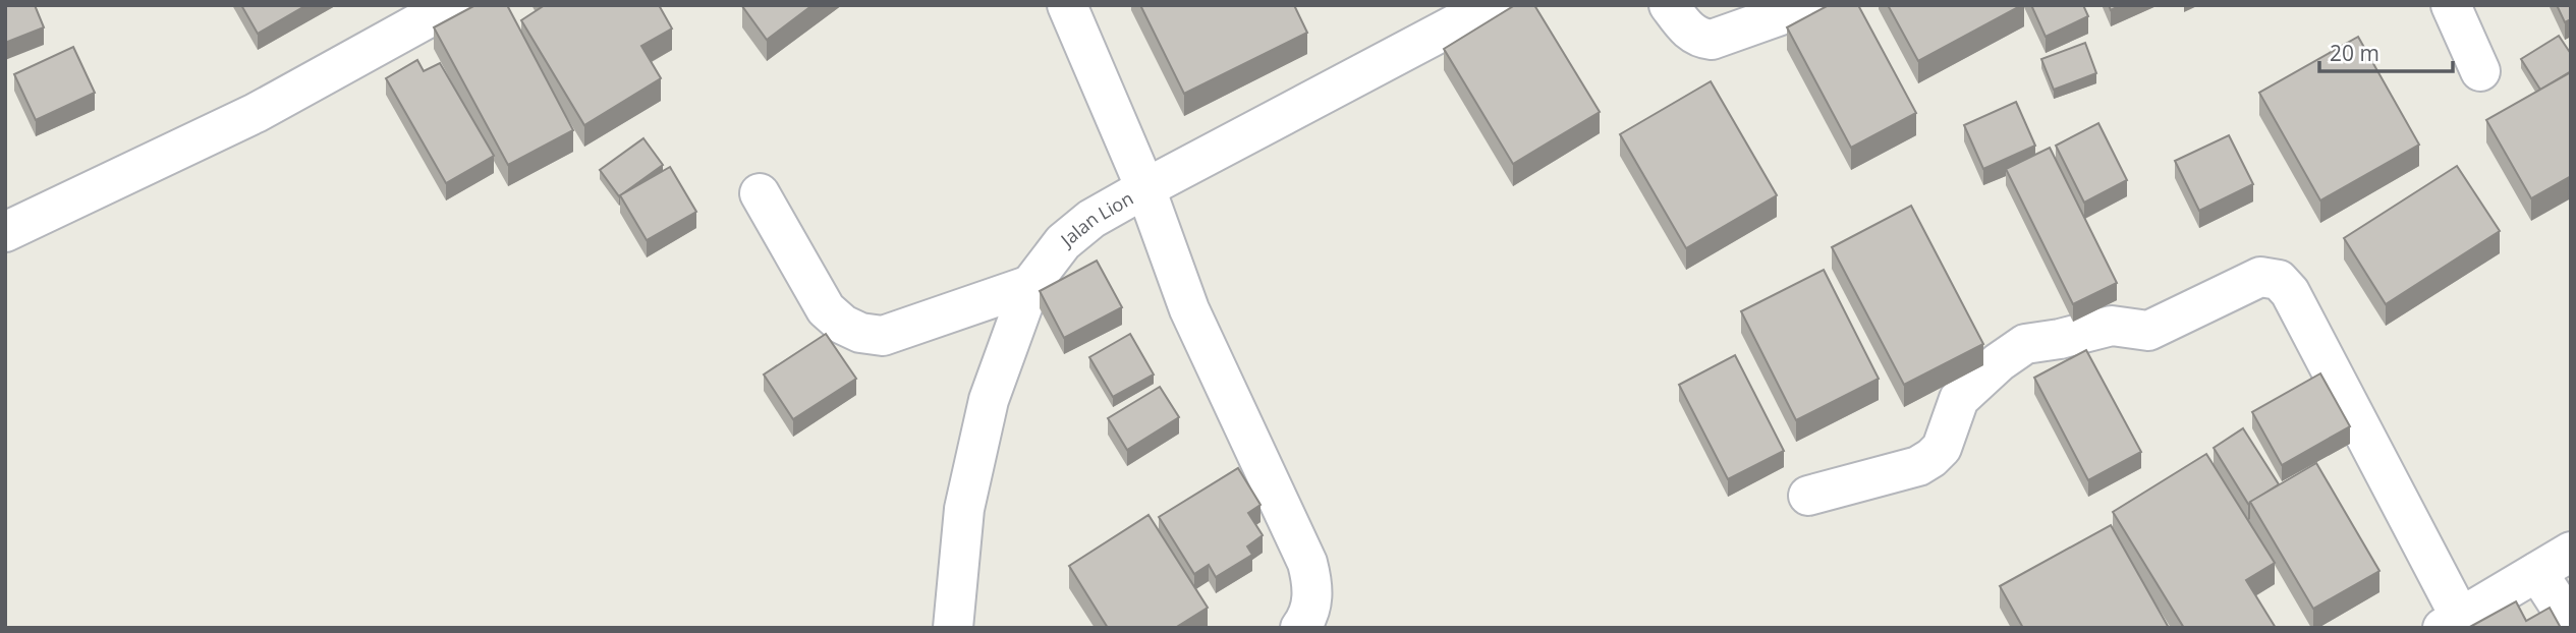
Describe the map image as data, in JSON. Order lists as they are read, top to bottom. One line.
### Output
{"streets":{"street":["Jalan Lion"]},"scale_bar":"20 m"}
